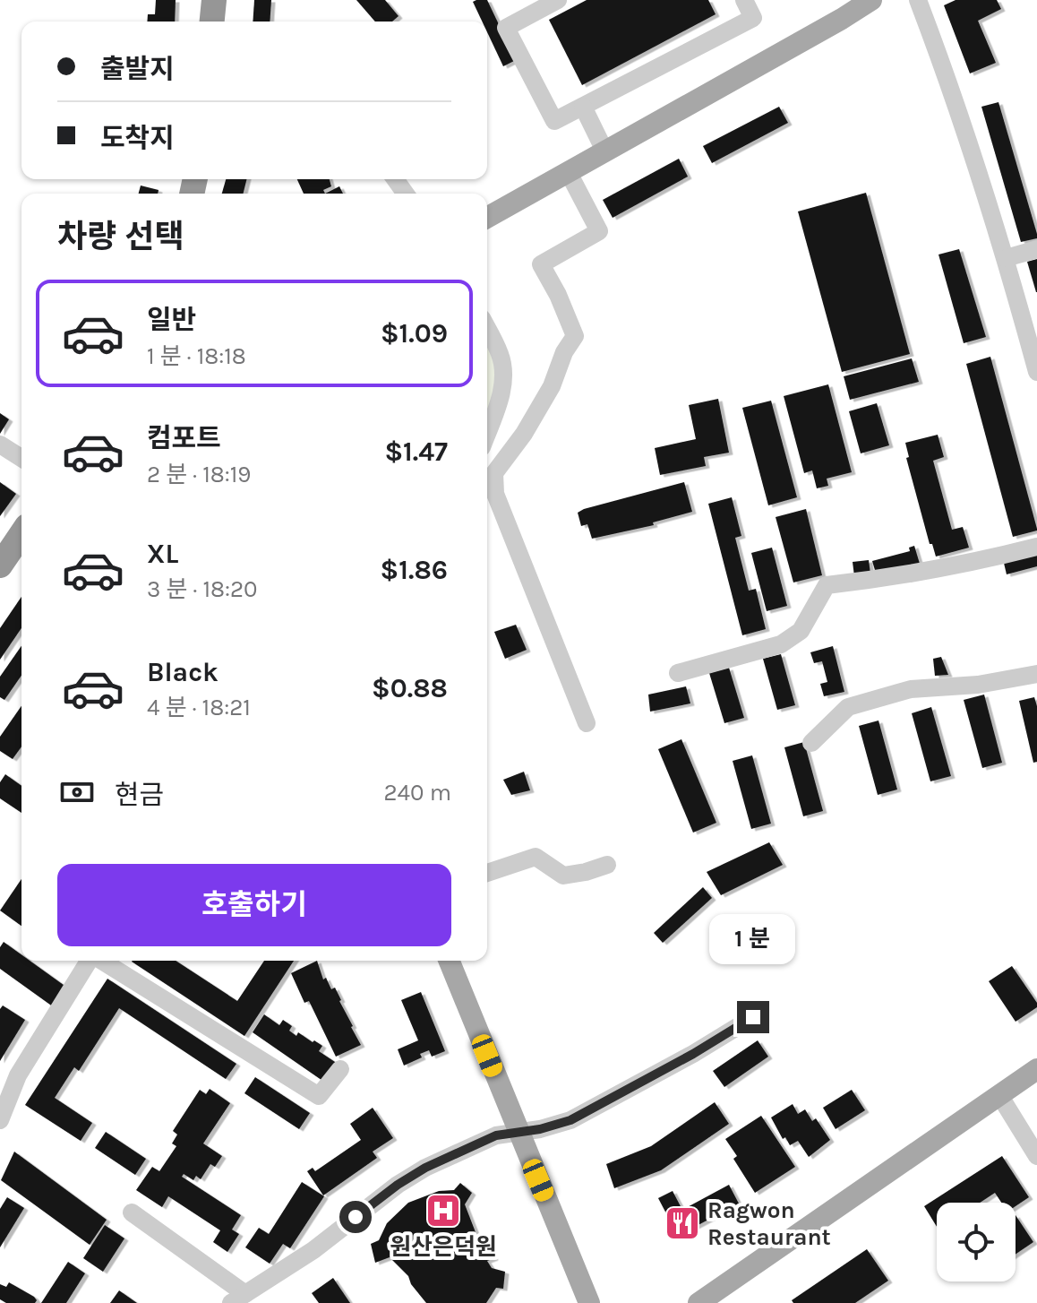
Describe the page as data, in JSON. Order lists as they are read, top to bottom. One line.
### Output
{"places":{"hospital":["원산은덕원"],"restaurant":["Ragwon Restaurant"]},"page":{"banner":["출발지","도착지"],"heading":"차량 선택","list":[{"name":"일반","note":"1 분 · 18:18","value":"$1.09"},{"name":"컴포트","note":"2 분 · 18:19","value":"$1.47"},{"name":"XL","note":"3 분 · 18:20","value":"$1.86"},{"name":"Black","note":"4 분 · 18:21","value":"$0.88"}],"pay":["현금","240 m"],"buttons":"호출하기","bubble":"1 분"}}
